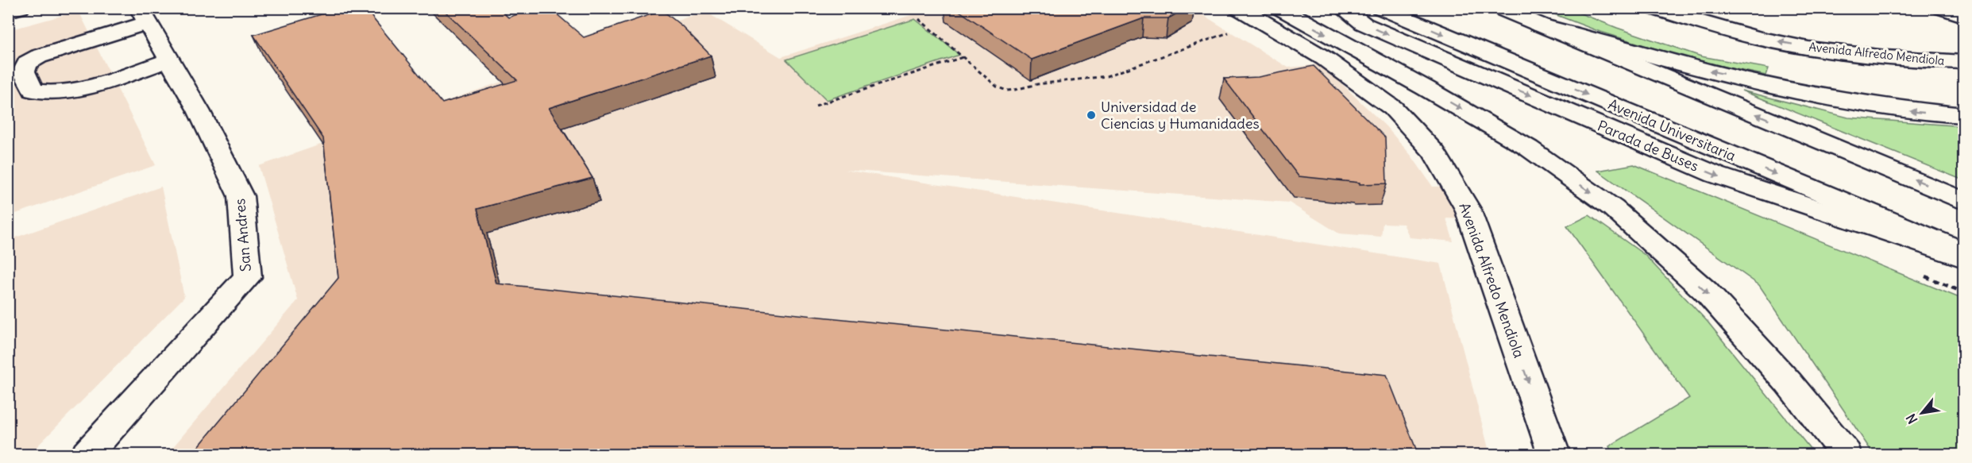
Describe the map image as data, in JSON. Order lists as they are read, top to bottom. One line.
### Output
{"streets":{"main road":["Avenida Alfredo Mendiola","Avenida Universitaria","Parada de Buses","San Andres"]},"places":["Universidad de Ciencias y Humanidades"],"north":"bottom left"}
